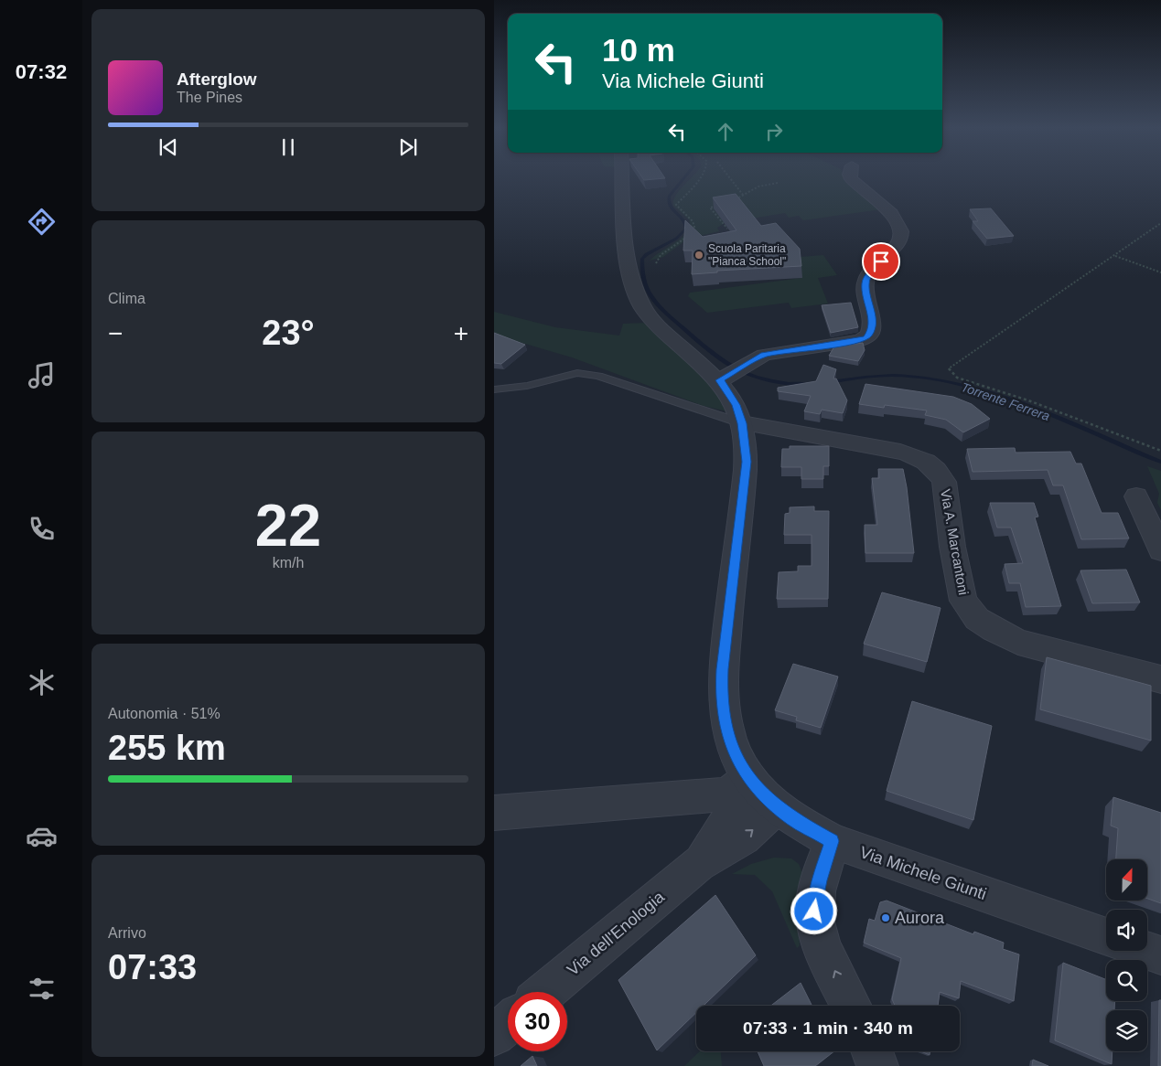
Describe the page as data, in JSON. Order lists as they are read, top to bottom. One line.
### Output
{"streets":{"street":["Via A. Marcantoni","Via Michele Giunti","Via dell'Enologia"]},"crossings":[["Via A. Marcantoni","Via Michele Giunti"],["Via Michele Giunti","Via dell'Enologia"]],"water":["Torrente Ferrera"],"places":["Scuola Paritaria \"Pianca School\"","Aurora"],"north":"top","page":{"tabs":"07:32","turn":["10 m","Via Michele Giunti"],"song":["Afterglow","The Pines"],"tile":["Clima",["22","km/h"],["Autonomia · 51%","255 km"],["Arrivo","07:33"]],"heat":["−","23°","+"],"limit":"30","trip":"07:33 · 1 min · 340 m"}}
